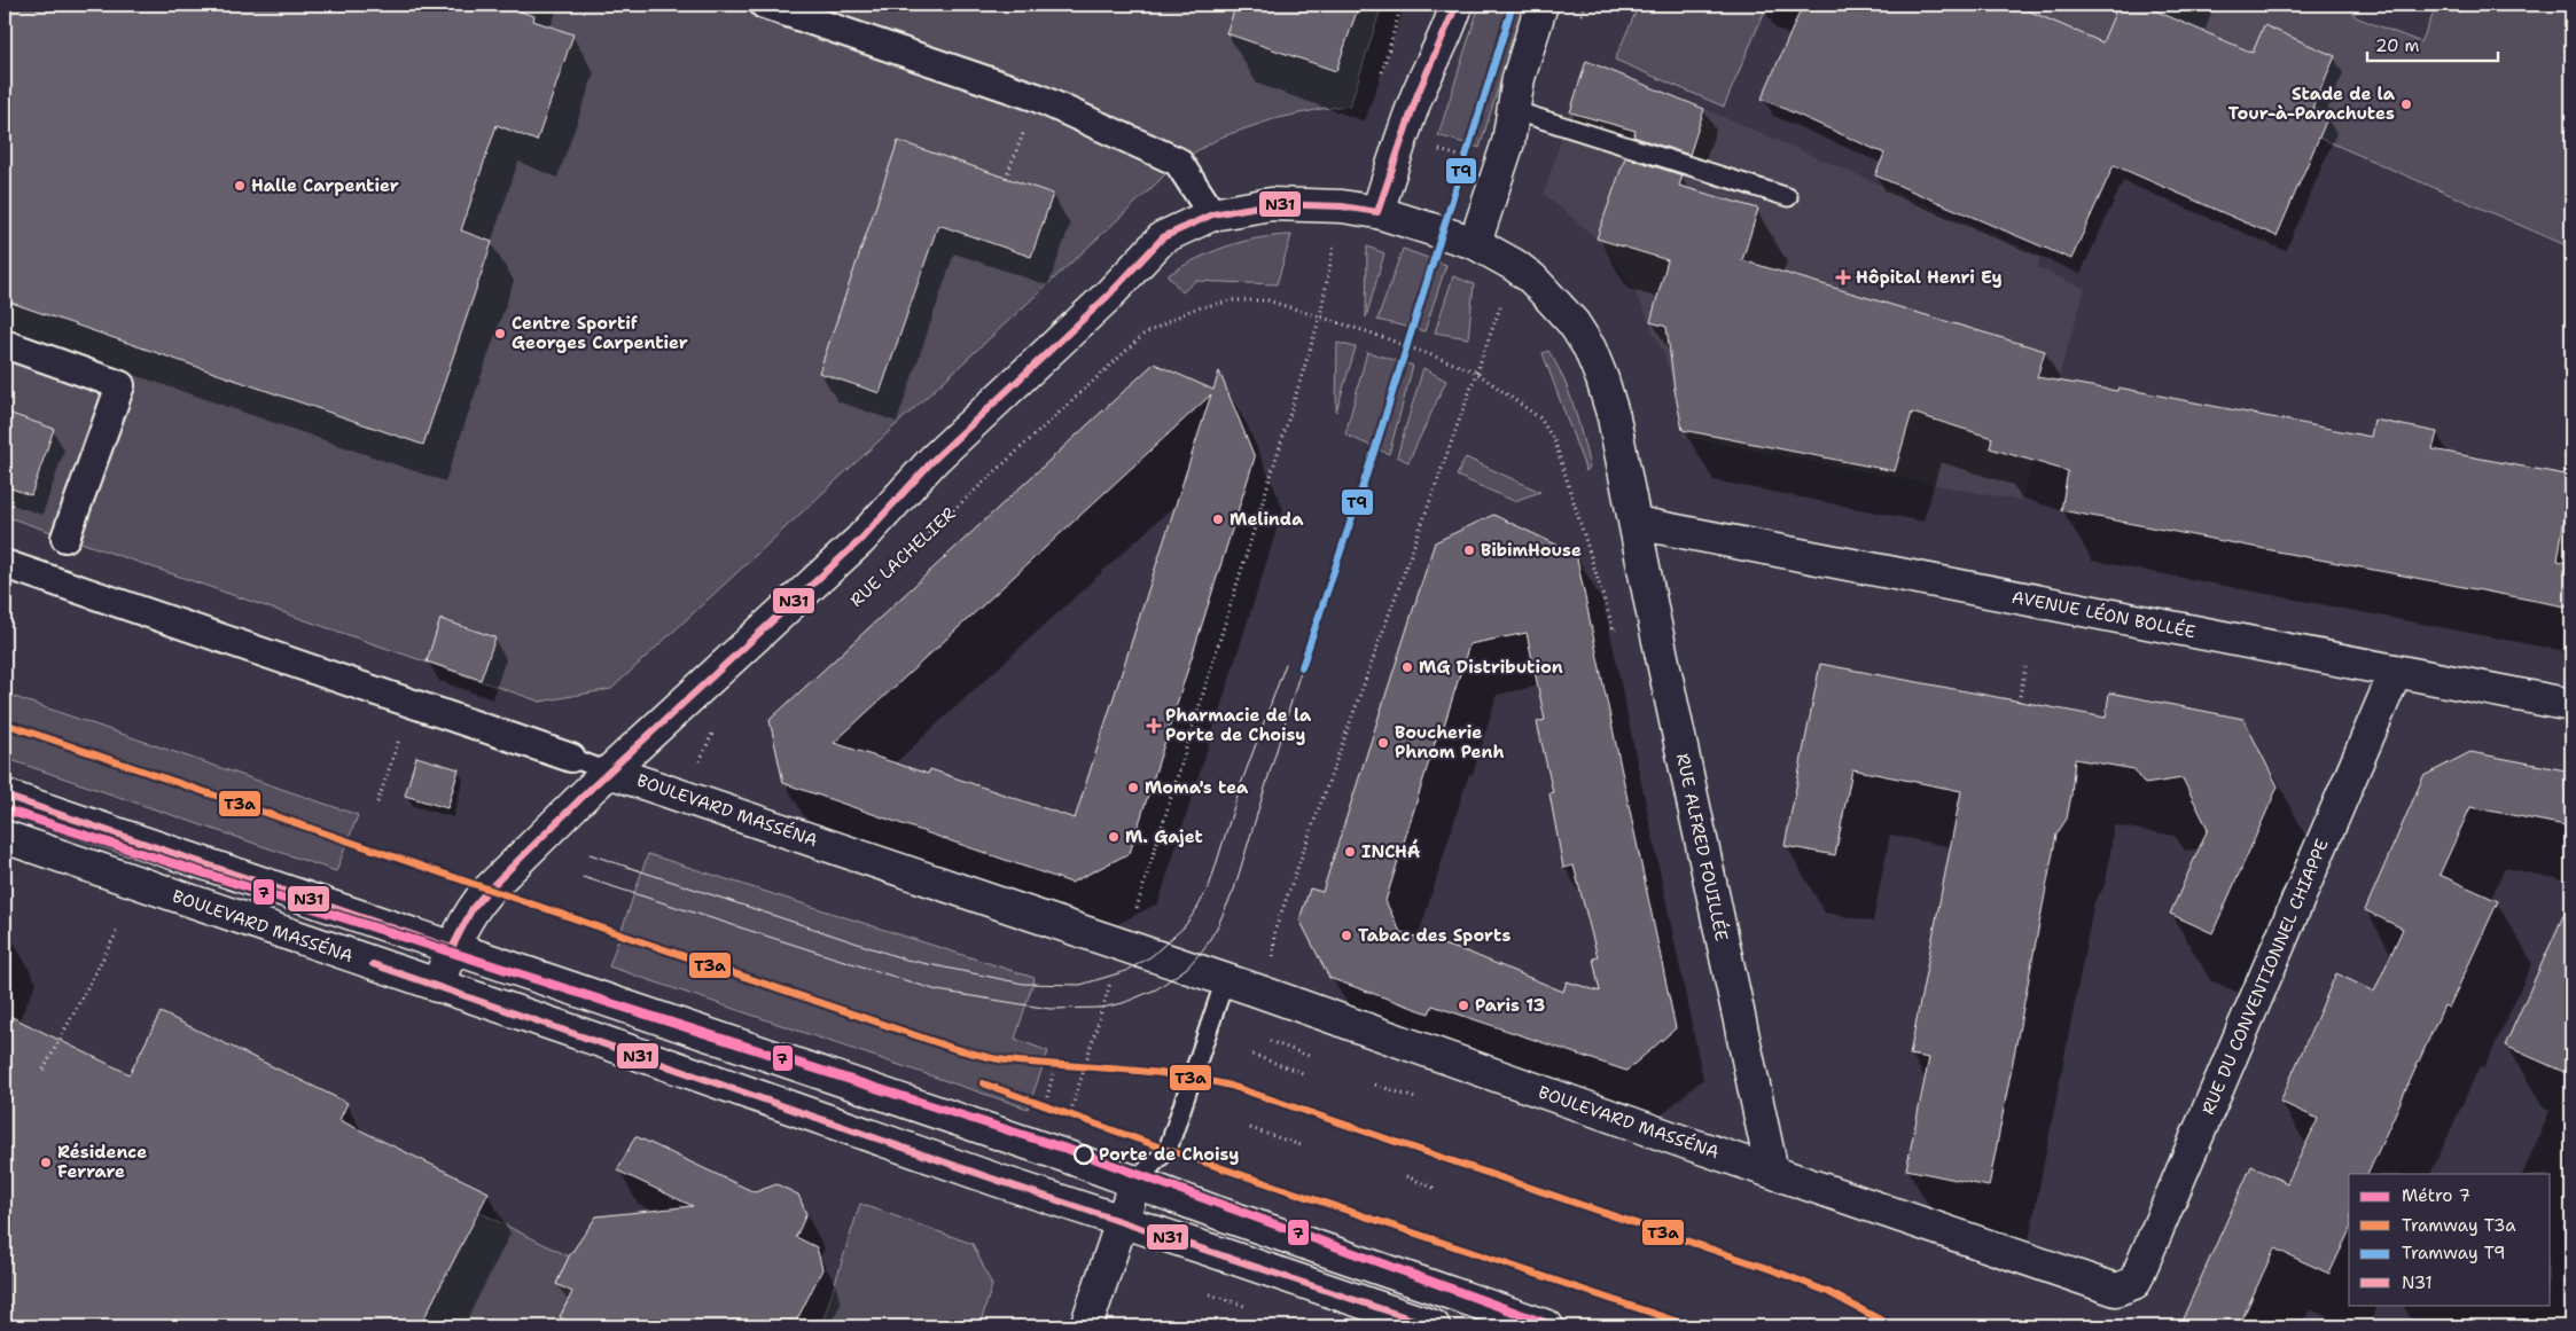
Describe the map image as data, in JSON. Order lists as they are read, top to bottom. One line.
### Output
{"streets":{"main road":["AVENUE LÉON BOLLÉE","BOULEVARD MASSÉNA","RUE ALFRED FOUILLÉE","RUE DU CONVENTIONNEL CHIAPPE"],"path":["RUE LACHELIER"]},"crossings":[["AVENUE LÉON BOLLÉE","RUE ALFRED FOUILLÉE"],["AVENUE LÉON BOLLÉE","RUE DU CONVENTIONNEL CHIAPPE"],["BOULEVARD MASSÉNA","RUE ALFRED FOUILLÉE"],["BOULEVARD MASSÉNA","RUE DU CONVENTIONNEL CHIAPPE"]],"places":{"other":["Stade de la Tour-à-Parachutes","Halle Carpentier","Centre Sportif Georges Carpentier","Melinda","BibimHouse","MG Distribution","Boucherie Phnom Penh","Moma's tea","M. Gajet","INCHÁ","Tabac des Sports","Paris 13","Porte de Choisy","Résidence Ferrare"],"health":["Hôpital Henri Ey","Pharmacie de la Porte de Choisy"]},"lines":["tram line T9","transit line N31","tram line T3a","metro line 7"],"legend":["Métro 7","Tramway T3a","Tramway T9","N31"],"scale_bar":"20 m"}
